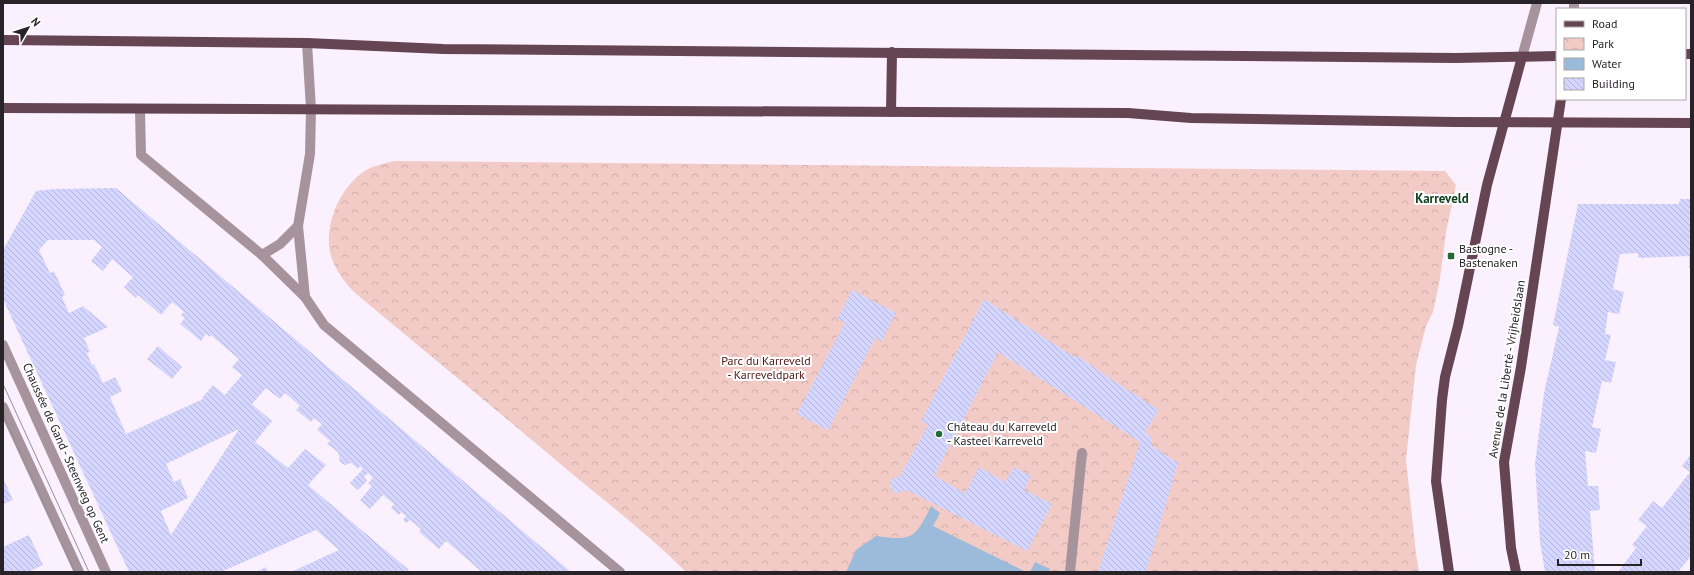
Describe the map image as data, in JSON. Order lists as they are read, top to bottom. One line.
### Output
{"streets":{"main road":["Avenue de la Liberté - Vrijheidslaan"],"street":["Chaussée de Gand - Steenweg op Gent"]},"districts":["Karreveld"],"parks":["Parc du Karreveld - Karreveldpark"],"places":{"transit":["Bastogne - Bastenaken"],"other":["Château du Karreveld - Kasteel Karreveld"]},"legend":["Road","Park","Water","Building"],"scale_bar":"20 m","north":"top right"}
